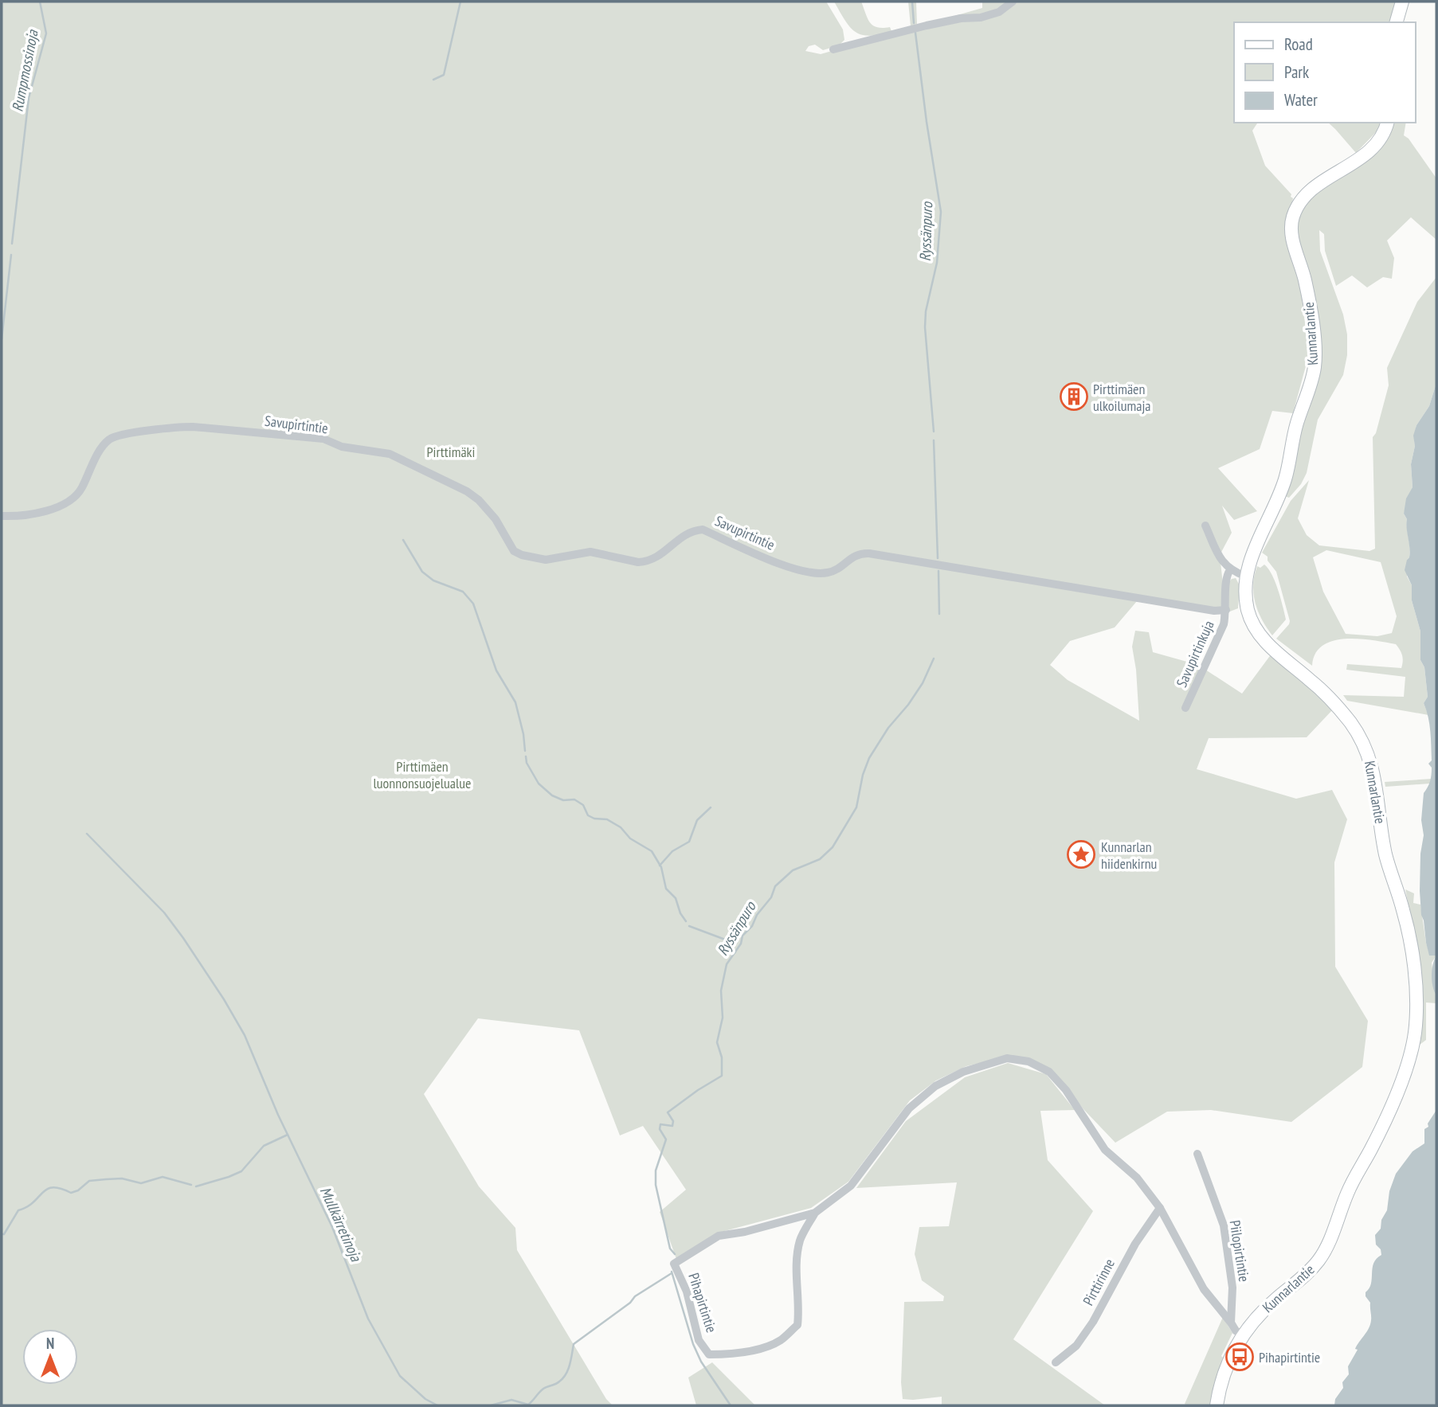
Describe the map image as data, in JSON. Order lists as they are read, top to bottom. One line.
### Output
{"streets":{"main road":["Kunnarlantie"],"street":["Savupirtintie","Savupirtinkuja","Piilopirtintie","Pirttirinne","Pihapirtintie"]},"crossings":[["Kunnarlantie","Pihapirtintie"],["Savupirtintie","Savupirtinkuja"],["Piilopirtintie","Pihapirtintie"],["Pirttirinne","Pihapirtintie"]],"water":["Rumpmossinoja","Ryssänpuro","Mullkärretinoja"],"parks":["Pirttimäki","Pirttimäen luonnonsuojelualue"],"places":{"building":["Pirttimäen ulkoilumaja"],"place":["Kunnarlan hiidenkirnu"],"bus stop":["Pihapirtintie"]},"legend":["Road","Park","Water"],"north":"top"}
